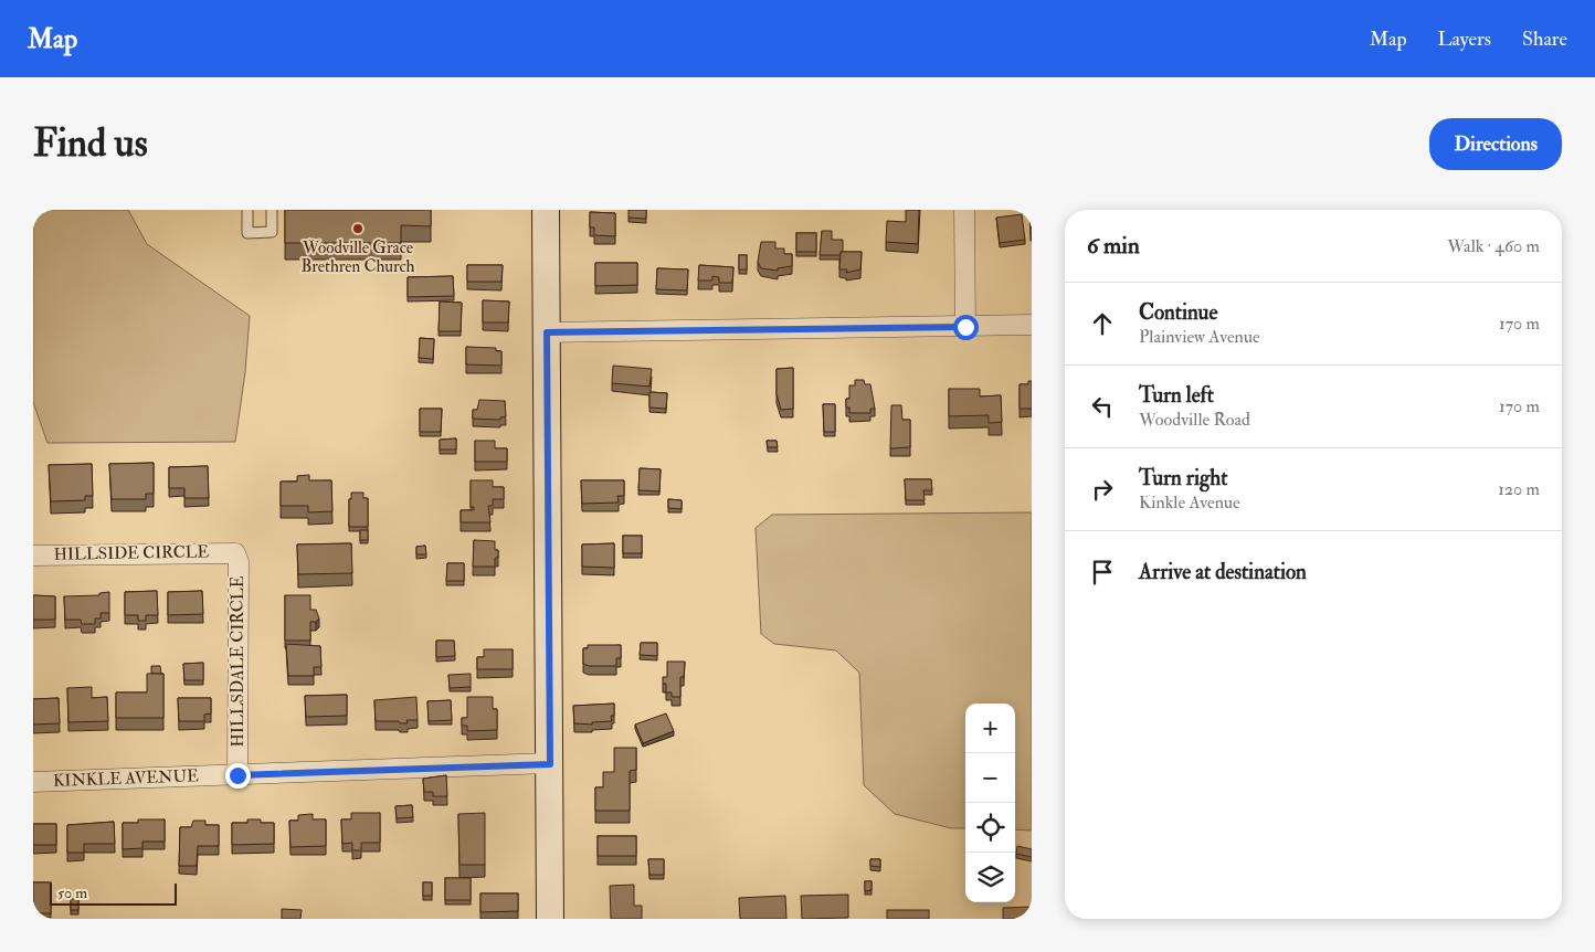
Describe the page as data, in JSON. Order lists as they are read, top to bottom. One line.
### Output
{"streets":{"street":["HILLSIDE CIRCLE","HILLSDALE CIRCLE","KINKLE AVENUE"]},"crossings":[["HILLSIDE CIRCLE","HILLSDALE CIRCLE"],["HILLSDALE CIRCLE","KINKLE AVENUE"]],"places":["Woodville Grace Brethren Church"],"scale_bar":"50 m","page":{"header":"Map","nav":["Map","Layers","Share"],"buttons":"Directions","title":"Find us","heading":["6 min","Walk · 460 m"],"list":[["Continue","Plainview Avenue","170 m"],["Turn left","Woodville Road","170 m"],["Turn right","Kinkle Avenue","120 m"],"Arrive at destination"],"map_buttons":["+","−"],"scale":"50 m"}}
